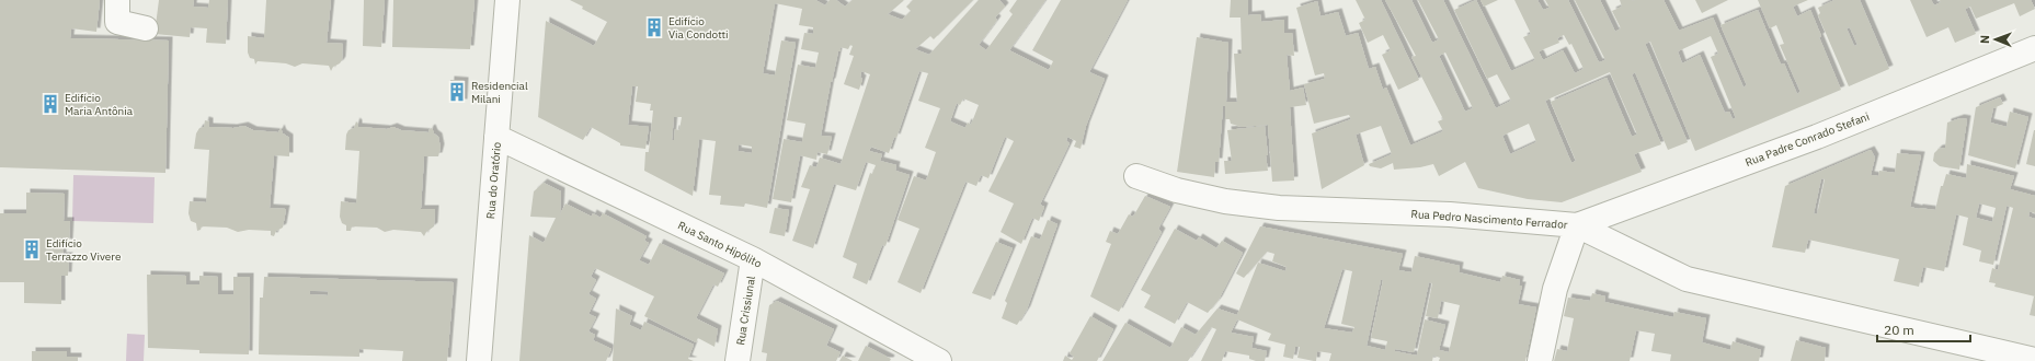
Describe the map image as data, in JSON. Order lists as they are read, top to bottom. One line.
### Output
{"streets":{"street":["Rua Padre Conrado Stefani","Rua do Oratório","Rua Pedro Nascimento Ferrador","Rua Santo Hipólito","Rua Crissiunal"]},"crossings":[["Rua Padre Conrado Stefani","Rua Pedro Nascimento Ferrador"],["Rua do Oratório","Rua Santo Hipólito"],["Rua Santo Hipólito","Rua Crissiunal"]],"places":{"building":["Edifício Via Condotti","Residencial Milani","Edifício Maria Antônia","Edifício Terrazzo Vivere"]},"scale_bar":"20 m","north":"left"}
